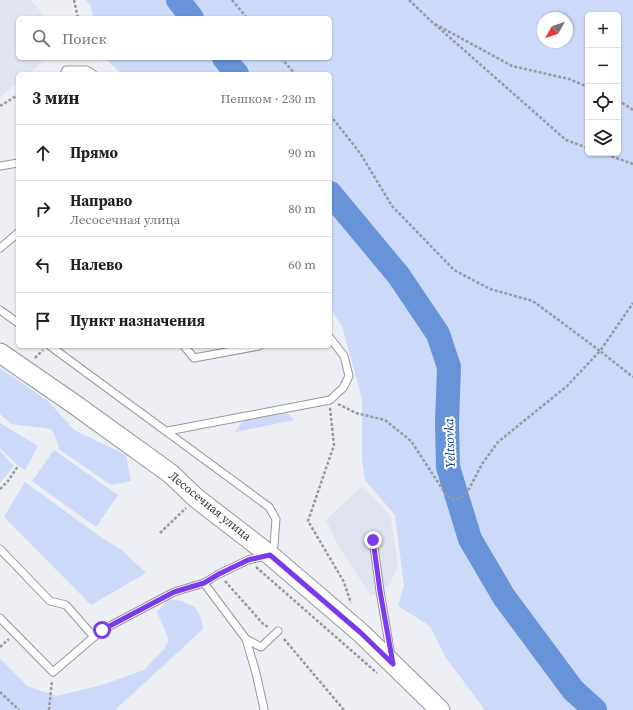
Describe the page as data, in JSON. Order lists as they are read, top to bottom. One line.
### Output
{"streets":{"street":["Лесосечная улица"]},"water":["Yeltsovka"],"north":"bottom left","page":{"map_buttons":["+","−"],"search":"Поиск","heading":["3 мин","Пешком · 230 m"],"list":[["Прямо","90 m"],["Направо","Лесосечная улица","80 m"],["Налево","60 m"],"Пункт назначения"]}}
